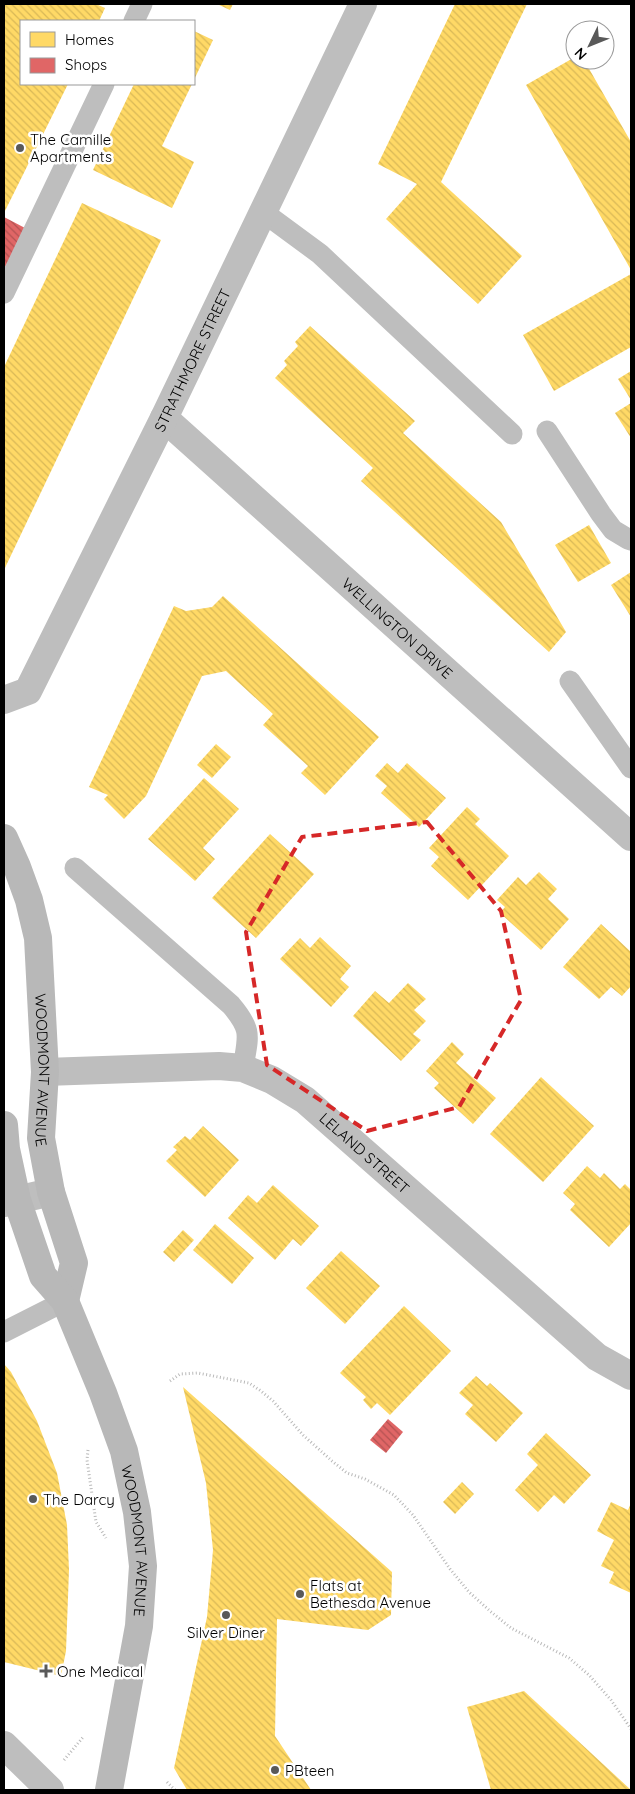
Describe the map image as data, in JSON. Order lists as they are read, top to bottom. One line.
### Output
{"streets":{"street":["STRATHMORE STREET","WELLINGTON DRIVE","WOODMONT AVENUE","LELAND STREET"]},"crossings":[["STRATHMORE STREET","WELLINGTON DRIVE"],["WOODMONT AVENUE","LELAND STREET"]],"places":{"other":["The Camille Apartments","The Darcy","Flats at Bethesda Avenue","Silver Diner","PBteen"],"health":["One Medical"]},"legend":["Homes","Shops"],"north":"bottom left"}
